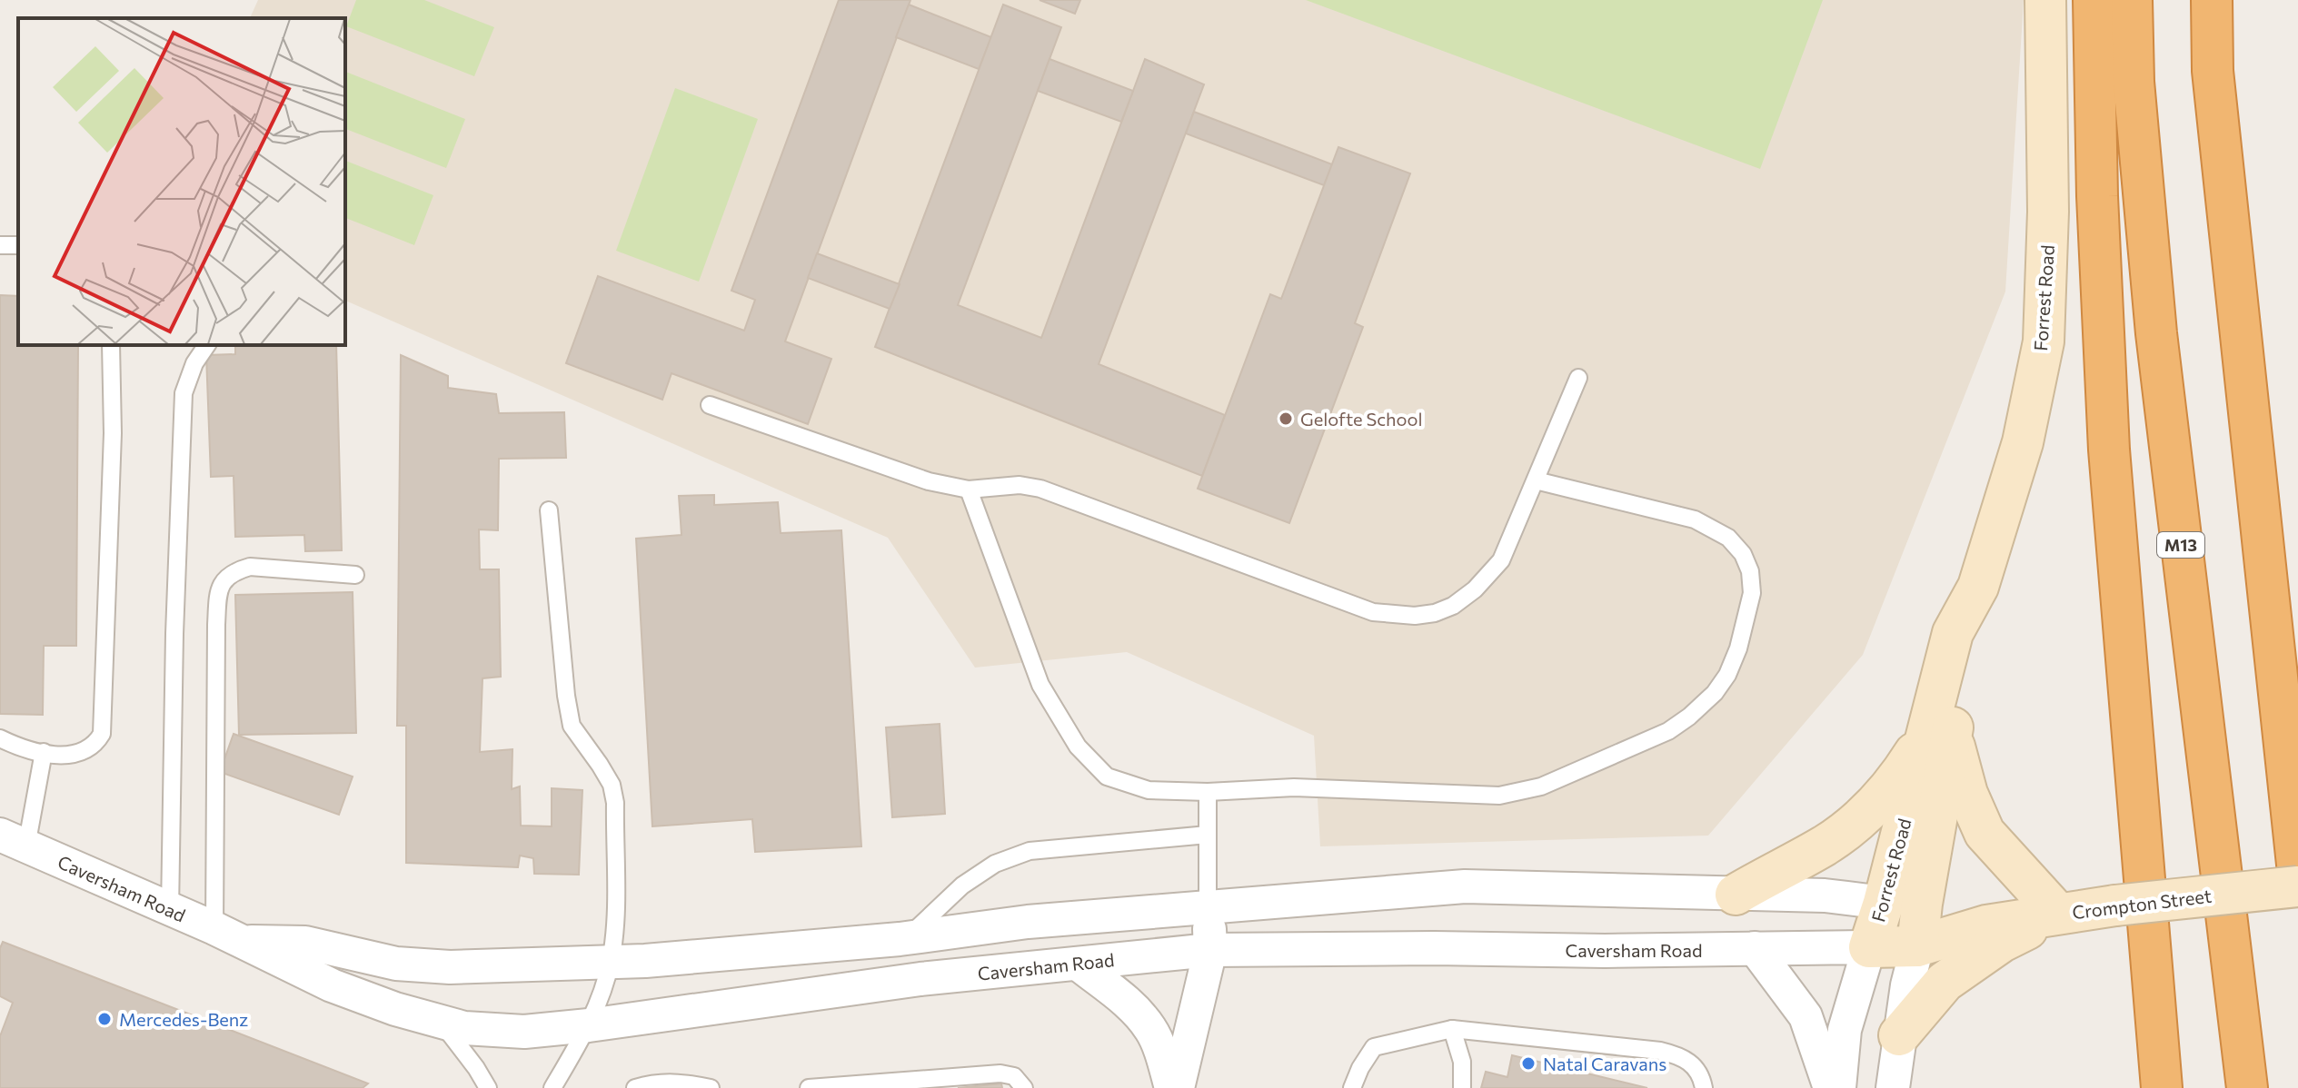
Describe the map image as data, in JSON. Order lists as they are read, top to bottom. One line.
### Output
{"streets":{"highway":["M13"],"street":["Forrest Road","Caversham Road","Crompton Street"]},"crossings":[["Forrest Road","Caversham Road"],["Forrest Road","Crompton Street"],["Caversham Road","Crompton Street"]],"places":["Gelofte School","Mercedes-Benz","Natal Caravans"]}
